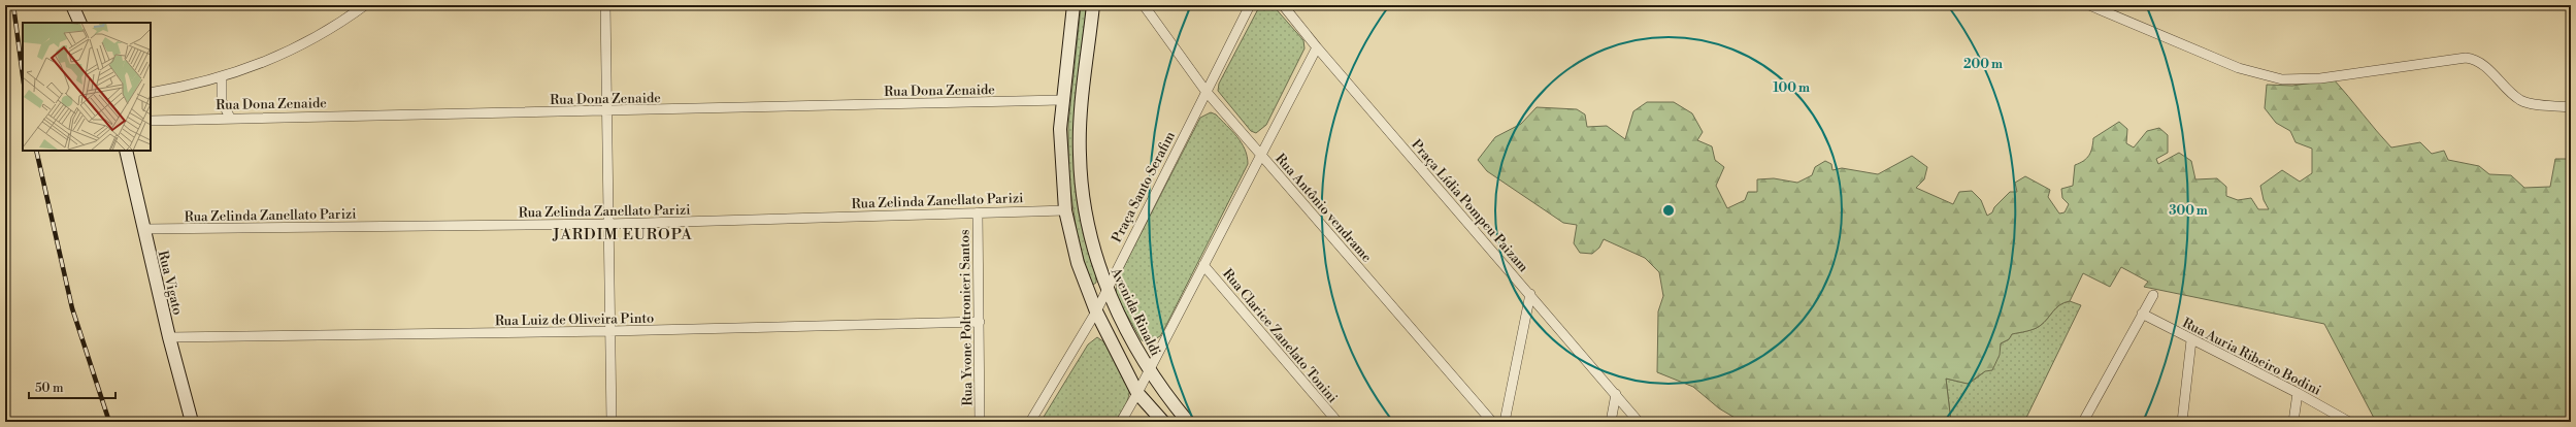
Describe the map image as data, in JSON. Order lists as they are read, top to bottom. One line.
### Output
{"streets":{"main road":["Rua Vigato","Avenida Rinaldi"],"street":["Rua Dona Zenaide","Praça Santo Serafim","Rua Zelinda Zanellato Parizi","Praça Lídia Pompeu Paizam","Rua Antônio vendrame","Rua Yvone Poltronieri Santos","Rua Luiz de Oliveira Pinto","Rua Clarice Zanelato Tonini","Rua Auria Ribeiro Bodini"]},"crossings":[["Praça Santo Serafim","Rua Antônio vendrame"],["Praça Santo Serafim","Avenida Rinaldi"],["Rua Zelinda Zanellato Parizi","Rua Vigato"],["Rua Zelinda Zanellato Parizi","Rua Yvone Poltronieri Santos"],["Rua Vigato","Rua Luiz de Oliveira Pinto"],["Rua Yvone Poltronieri Santos","Rua Luiz de Oliveira Pinto"]],"districts":["JARDIM EUROPA"],"scale_bar":"50 m","rings":["200 m","100 m","300 m"]}
